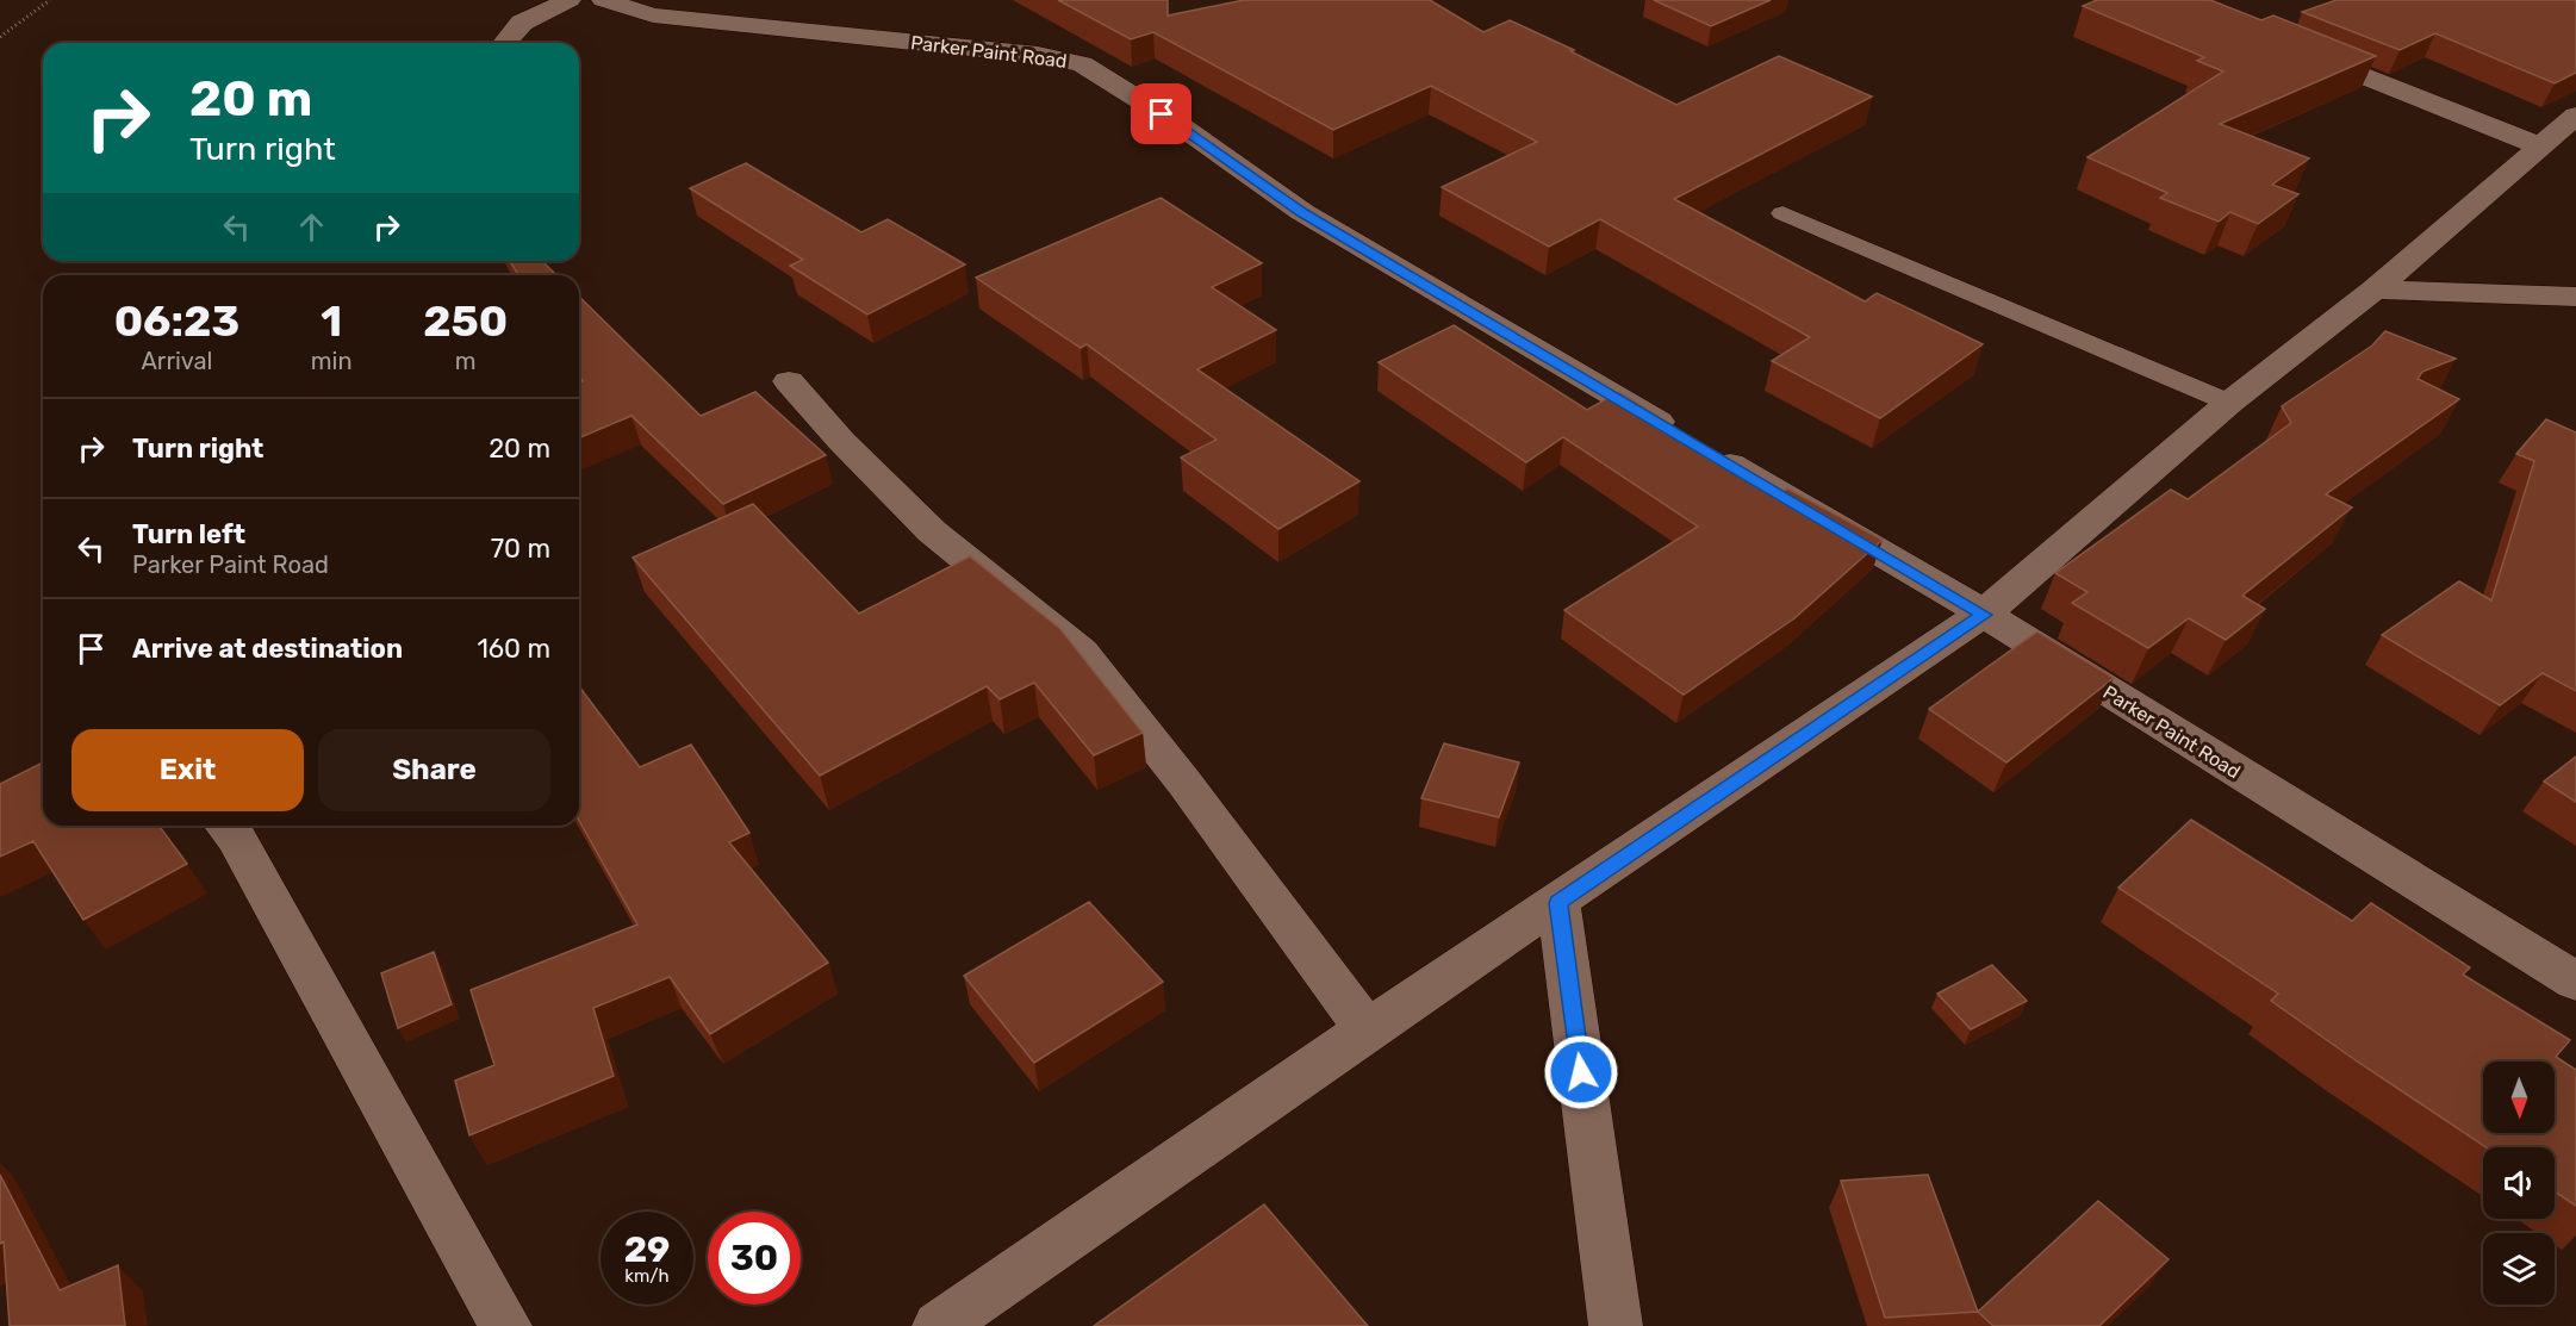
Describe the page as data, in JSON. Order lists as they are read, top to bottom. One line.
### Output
{"streets":{"street":["Parker Paint Road"]},"north":"bottom","page":{"turn":["20 m","Turn right"],"eta":["06:23","Arrival","1","min","250","m"],"list":[{"name":"Turn right","value":"20 m"},{"name":"Turn left","note":"Parker Paint Road","value":"70 m"},{"name":"Arrive at destination","value":"160 m"}],"buttons":["Exit","Share"],"speed":"29 km/h","limit":"30"}}
